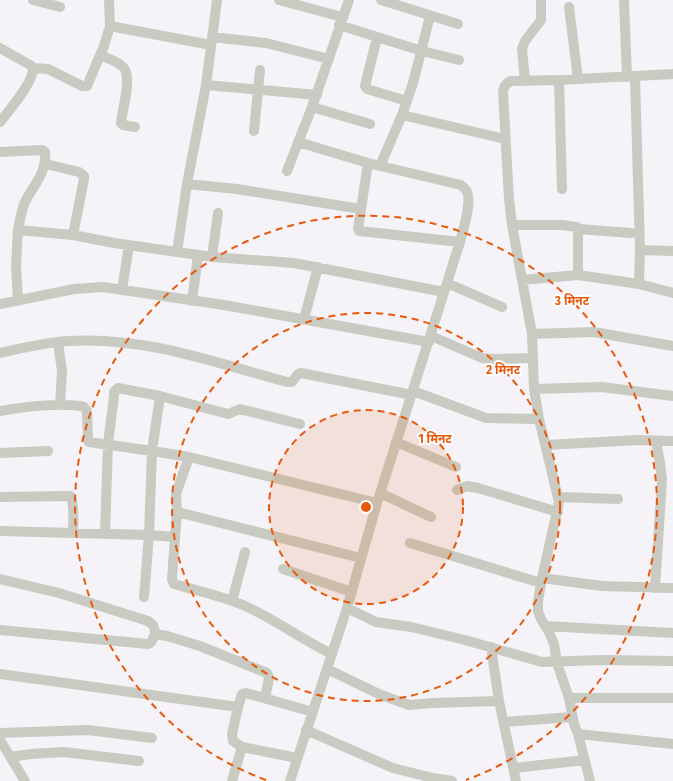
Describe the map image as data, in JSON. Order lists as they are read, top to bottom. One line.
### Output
{"rings":["3 मिनट","2 मिनट","1 मिनट"]}
